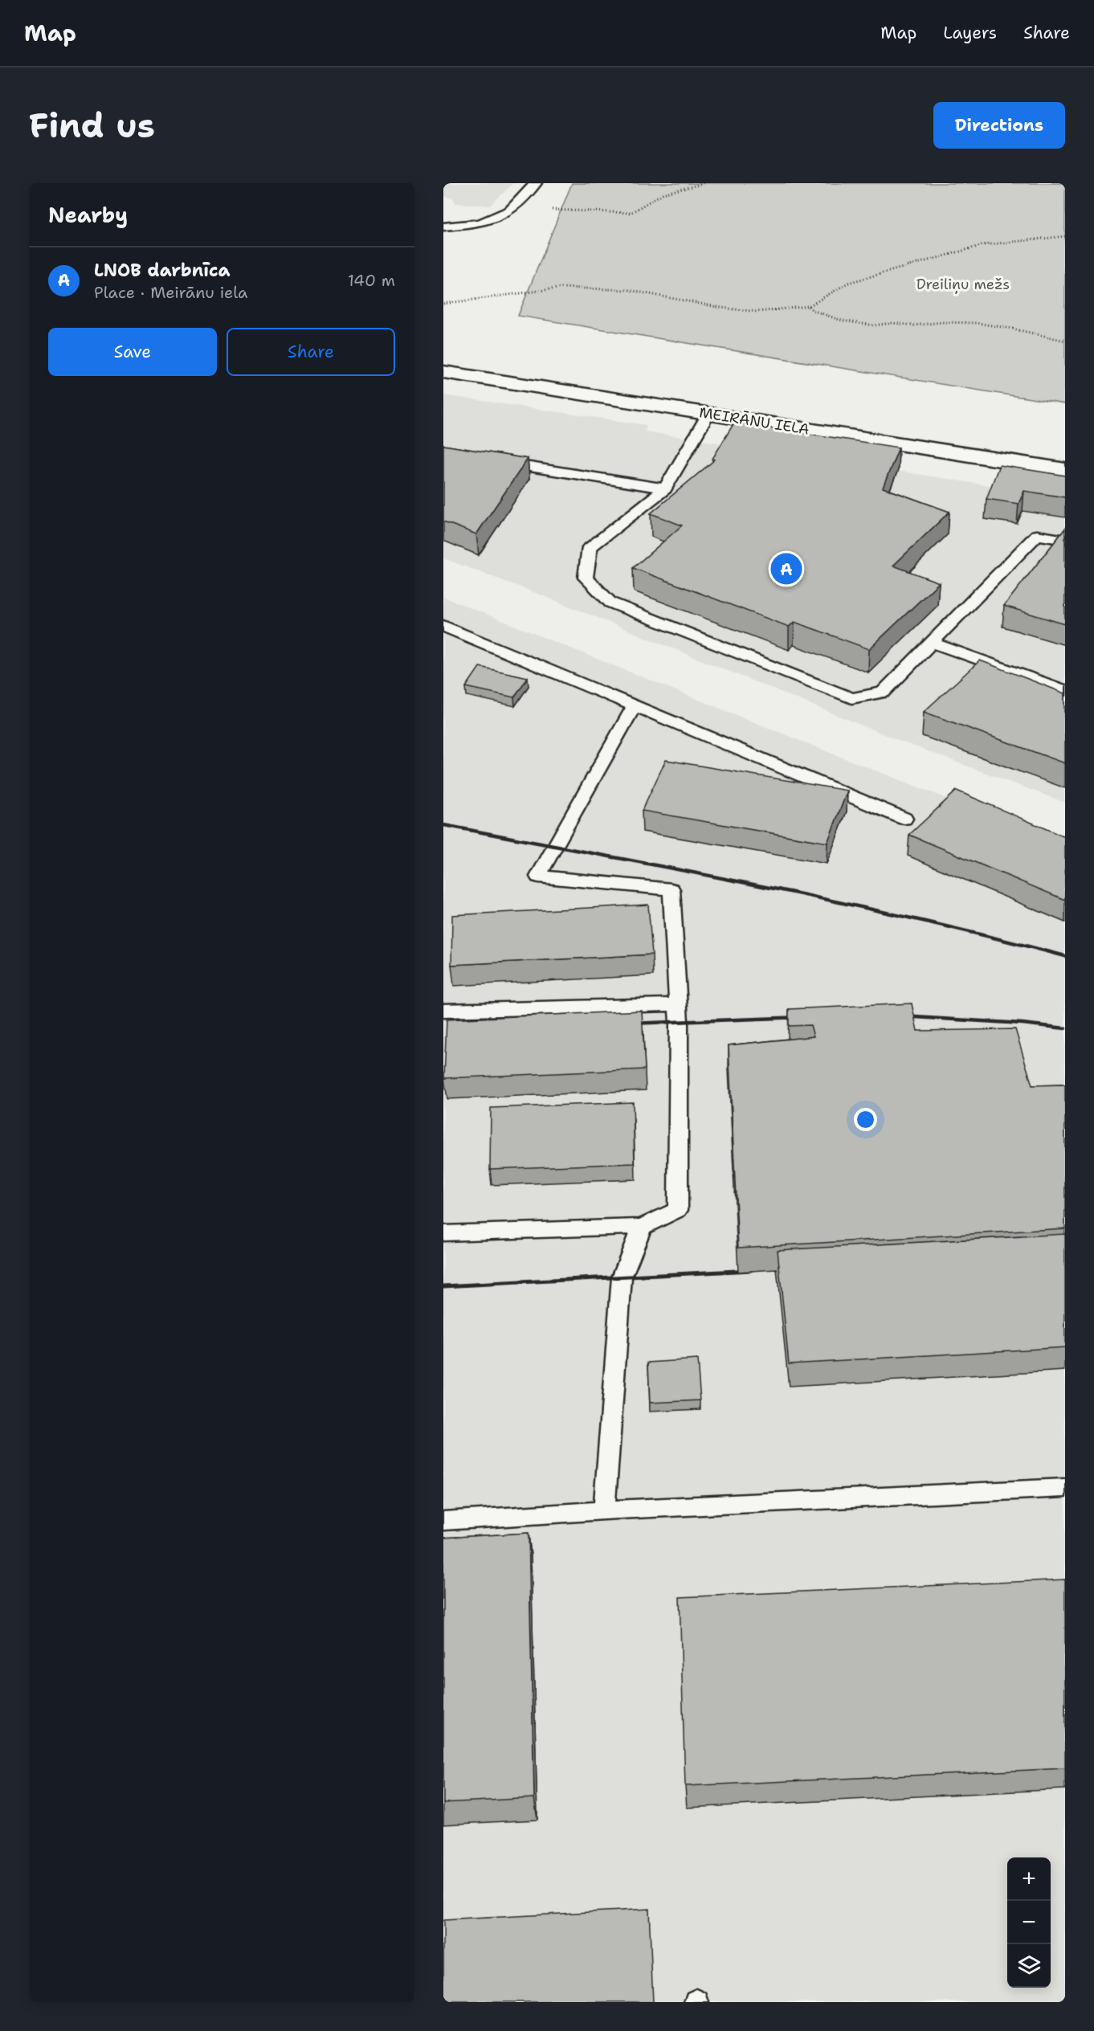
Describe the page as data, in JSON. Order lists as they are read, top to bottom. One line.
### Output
{"streets":{"street":["MEIRĀNU IELA"]},"parks":["Dreiliņu mežs"],"page":{"header":"Map","nav":["Map","Layers","Share"],"buttons":["Directions",["Save","Share"]],"title":"Find us","heading":"Nearby","list":[{"mark":"A","name":"LNOB darbnīca","note":"Place · Meirānu iela","value":"140 m"}],"pins":"A","map_buttons":["+","−"]}}
